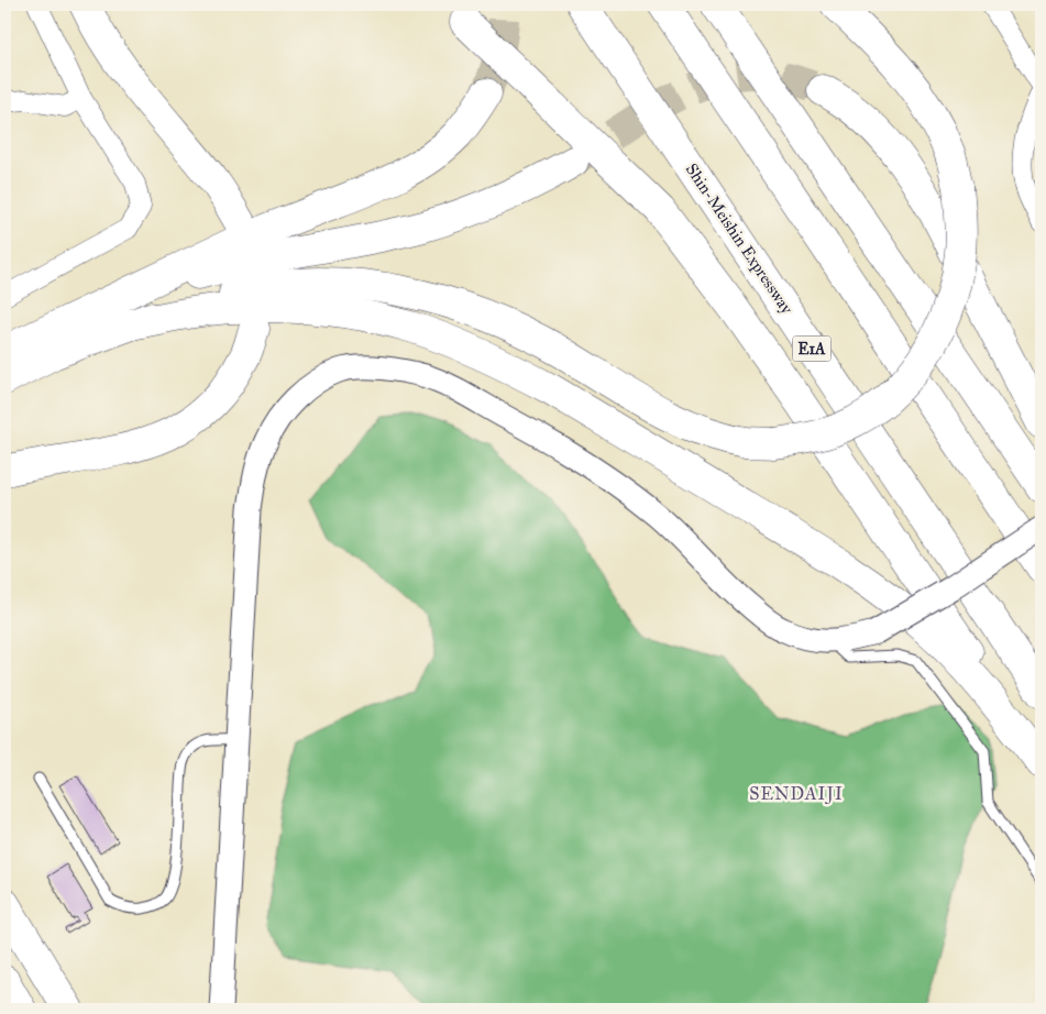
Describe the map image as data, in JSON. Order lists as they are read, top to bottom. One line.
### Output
{"streets":{"highway":["Shin-Meishin Expressway","E1A"]},"districts":["SENDAIJI"]}
